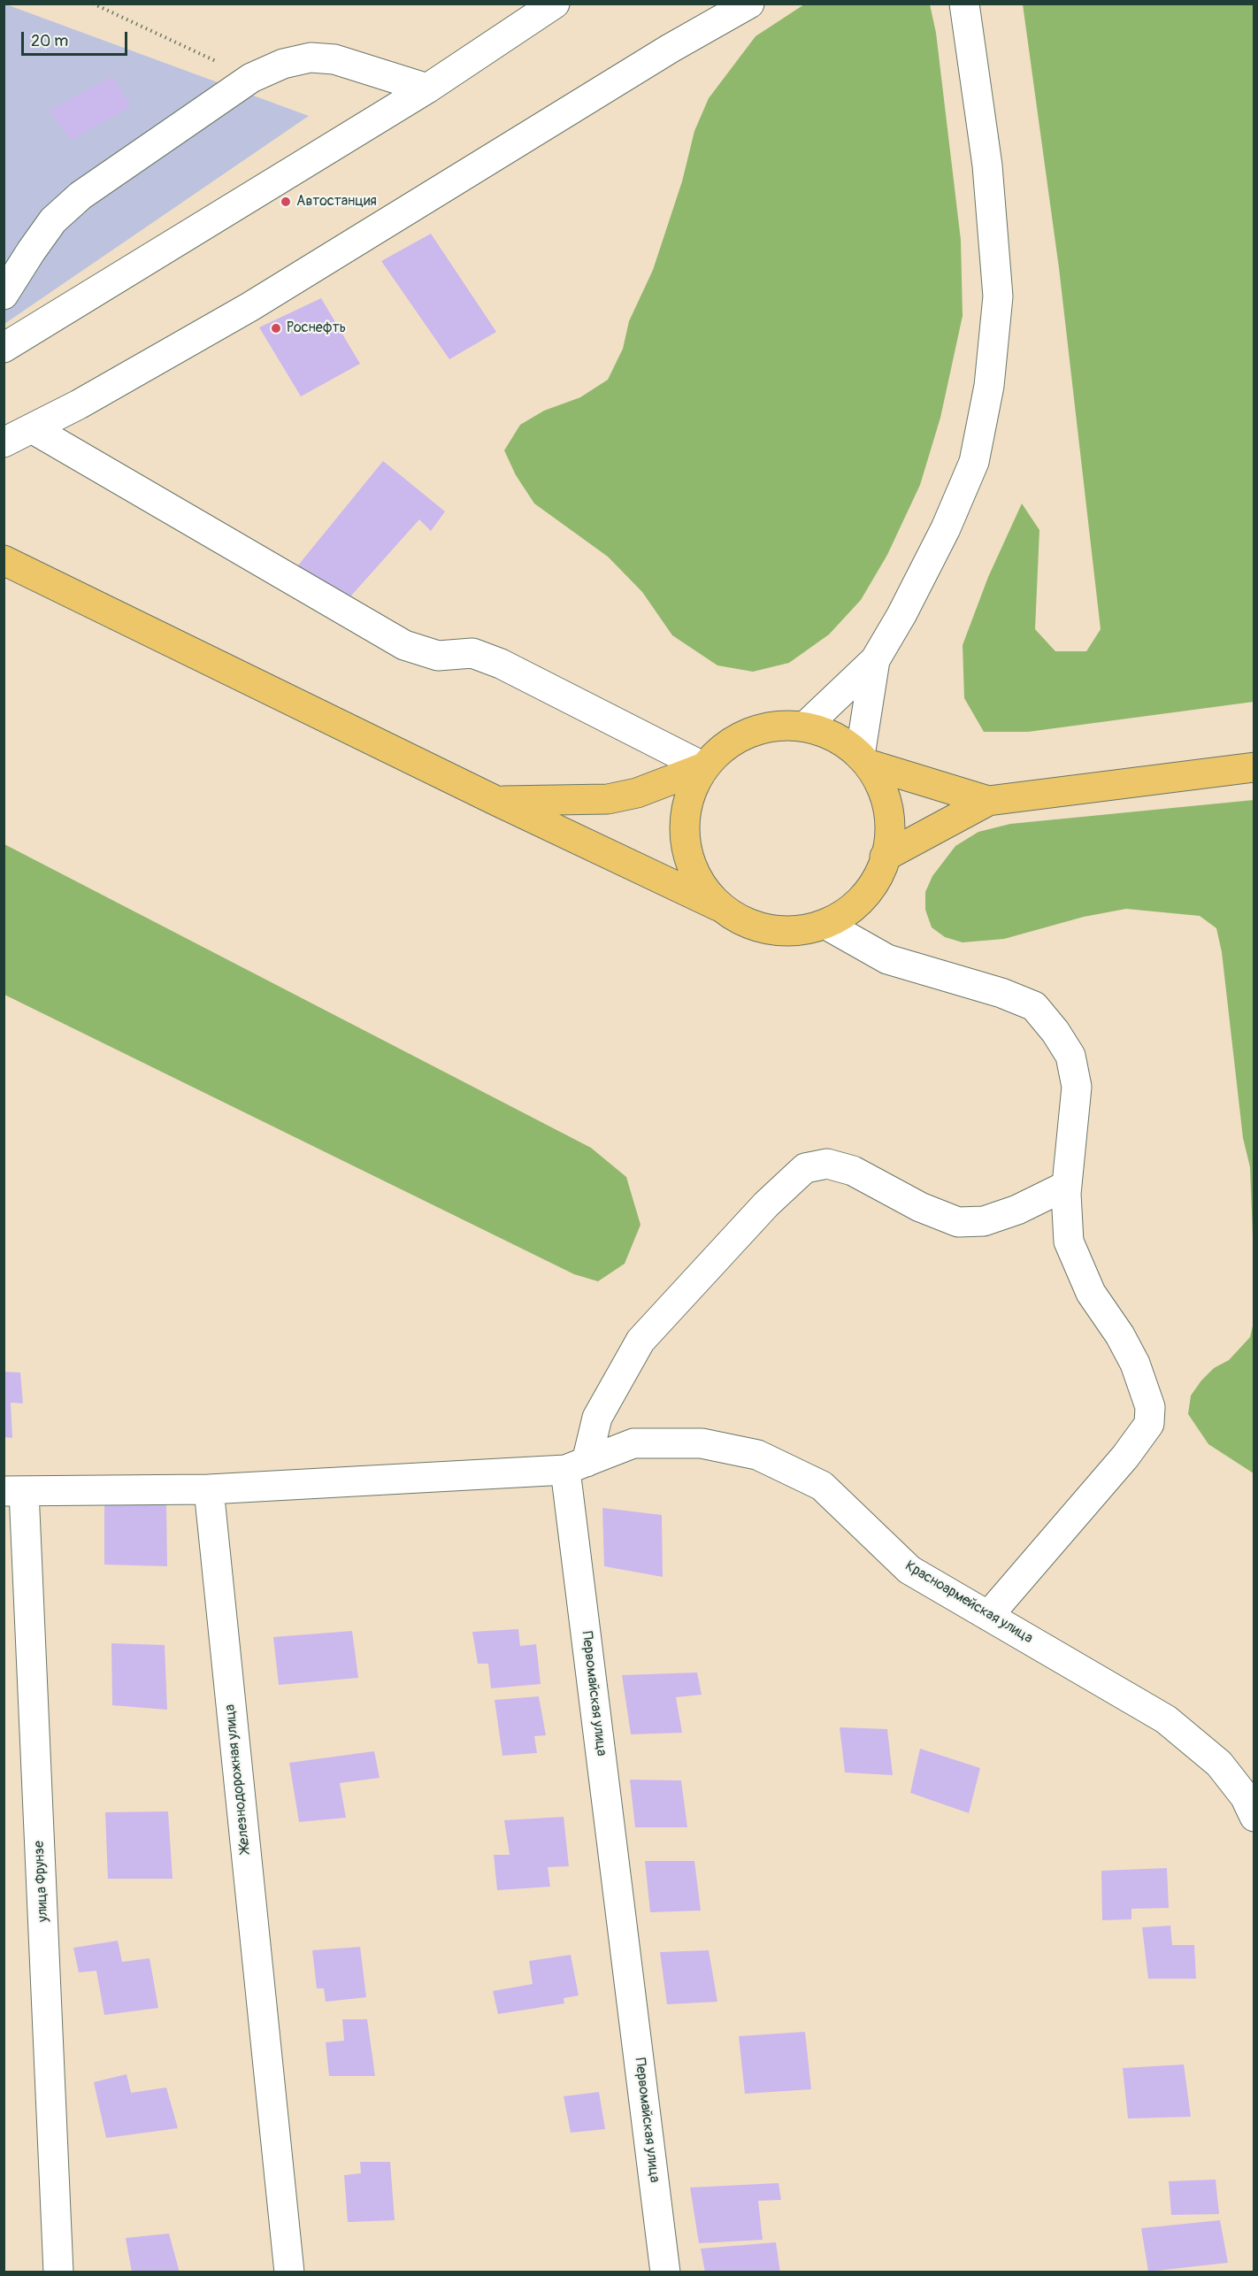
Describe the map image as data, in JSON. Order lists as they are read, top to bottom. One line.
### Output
{"streets":{"street":["Красноармейская улица","Первомайская улица","Железнодорожная улица","улица Фрунзе"]},"crossings":[["Красноармейская улица","Первомайская улица"]],"places":["Автостанция","Роснефть"],"scale_bar":"20 m"}
